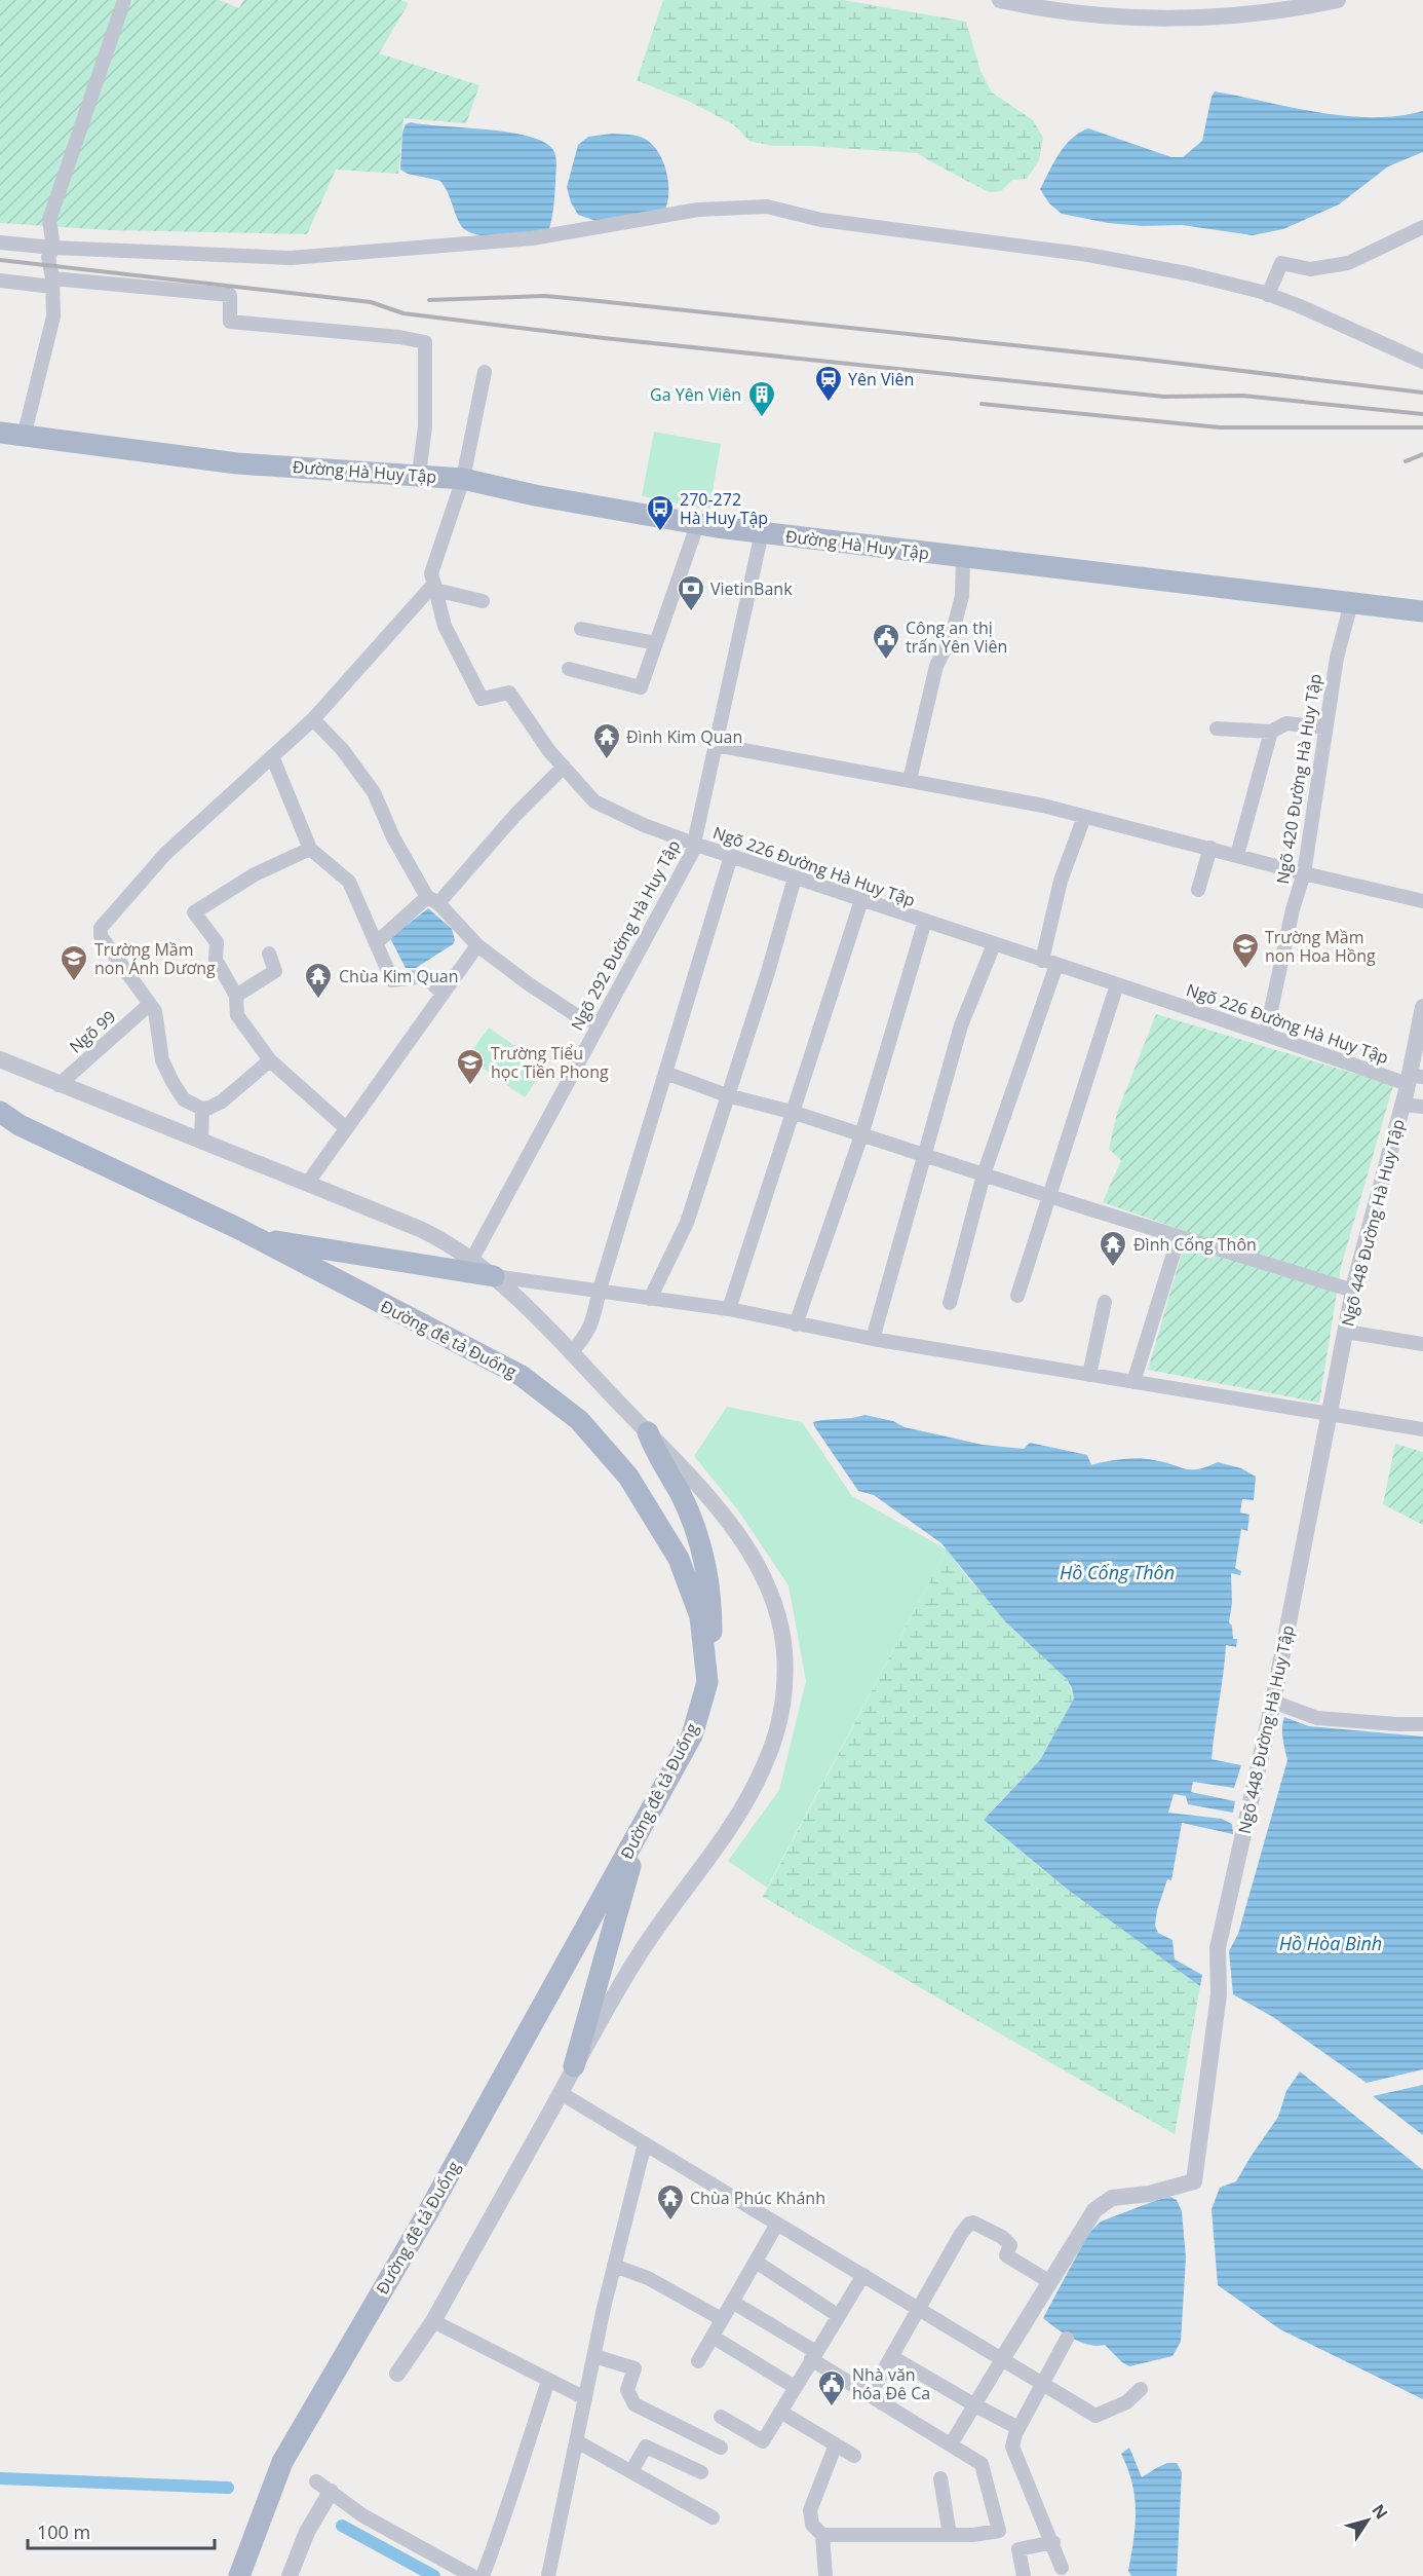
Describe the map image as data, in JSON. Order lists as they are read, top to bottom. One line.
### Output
{"streets":{"main road":["Đường Hà Huy Tập","Đường đê tả Đuống"],"street":["Ngõ 420 Đường Hà Huy Tập","Ngõ 226 Đường Hà Huy Tập","Ngõ 292 Đường Hà Huy Tập","Ngõ 99","Ngõ 448 Đường Hà Huy Tập"]},"crossings":[["Đường Hà Huy Tập","Ngõ 420 Đường Hà Huy Tập"],["Đường Hà Huy Tập","Ngõ 226 Đường Hà Huy Tập"],["Đường Hà Huy Tập","Ngõ 292 Đường Hà Huy Tập"],["Ngõ 420 Đường Hà Huy Tập","Ngõ 226 Đường Hà Huy Tập"],["Ngõ 226 Đường Hà Huy Tập","Ngõ 292 Đường Hà Huy Tập"],["Ngõ 226 Đường Hà Huy Tập","Ngõ 448 Đường Hà Huy Tập"]],"water":["Hồ Cống Thôn","Hồ Hòa Bình"],"places":{"station":["Yên Viên"],"building":["Ga Yên Viên"],"bus stop":["270-272 Hà Huy Tập"],"bank":["VietinBank"],"public building":["Công an thị trấn Yên Viên","Nhà văn hóa Đê Ca"],"temple":["Đình Kim Quan","Chùa Kim Quan","Đình Cống Thôn","Chùa Phúc Khánh"],"school or university":["Trường Mầm non Hoa Hồng","Trường Mầm non Ánh Dương","Trường Tiểu học Tiền Phong"]},"scale_bar":"100 m","north":"top right"}
